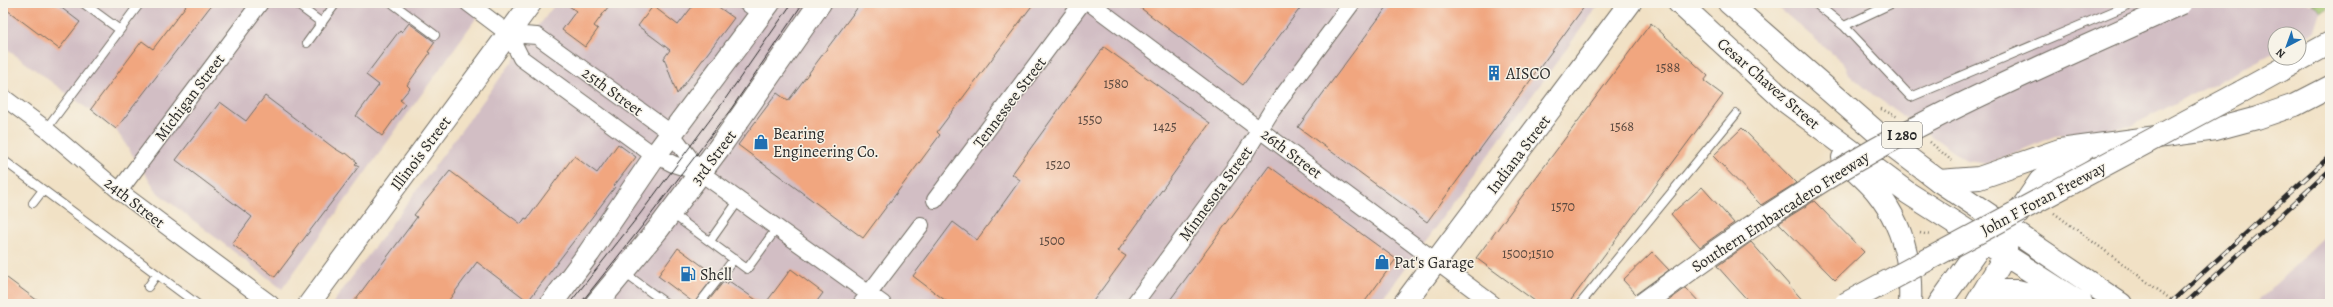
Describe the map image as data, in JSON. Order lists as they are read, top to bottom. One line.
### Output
{"streets":{"main road":["Cesar Chavez Street","I 280","Indiana Street","3rd Street","John F Foran Freeway","Southern Embarcadero Freeway"],"street":["25th Street","Michigan Street","Tennessee Street","Illinois Street","26th Street","Minnesota Street","24th Street"]},"crossings":[["25th Street","Illinois Street"],["25th Street","3rd Street"],["Michigan Street","24th Street"],["26th Street","Indiana Street"],["26th Street","Minnesota Street"]],"places":{"building":["AISCO"],"shop":["Bearing Engineering Co.","Pat's Garage"],"fuel station":["Shell"]},"house_numbers":["1588","1580","1550","1425","1568","1520","1570","1500","1500;1510"],"north":"bottom left"}
